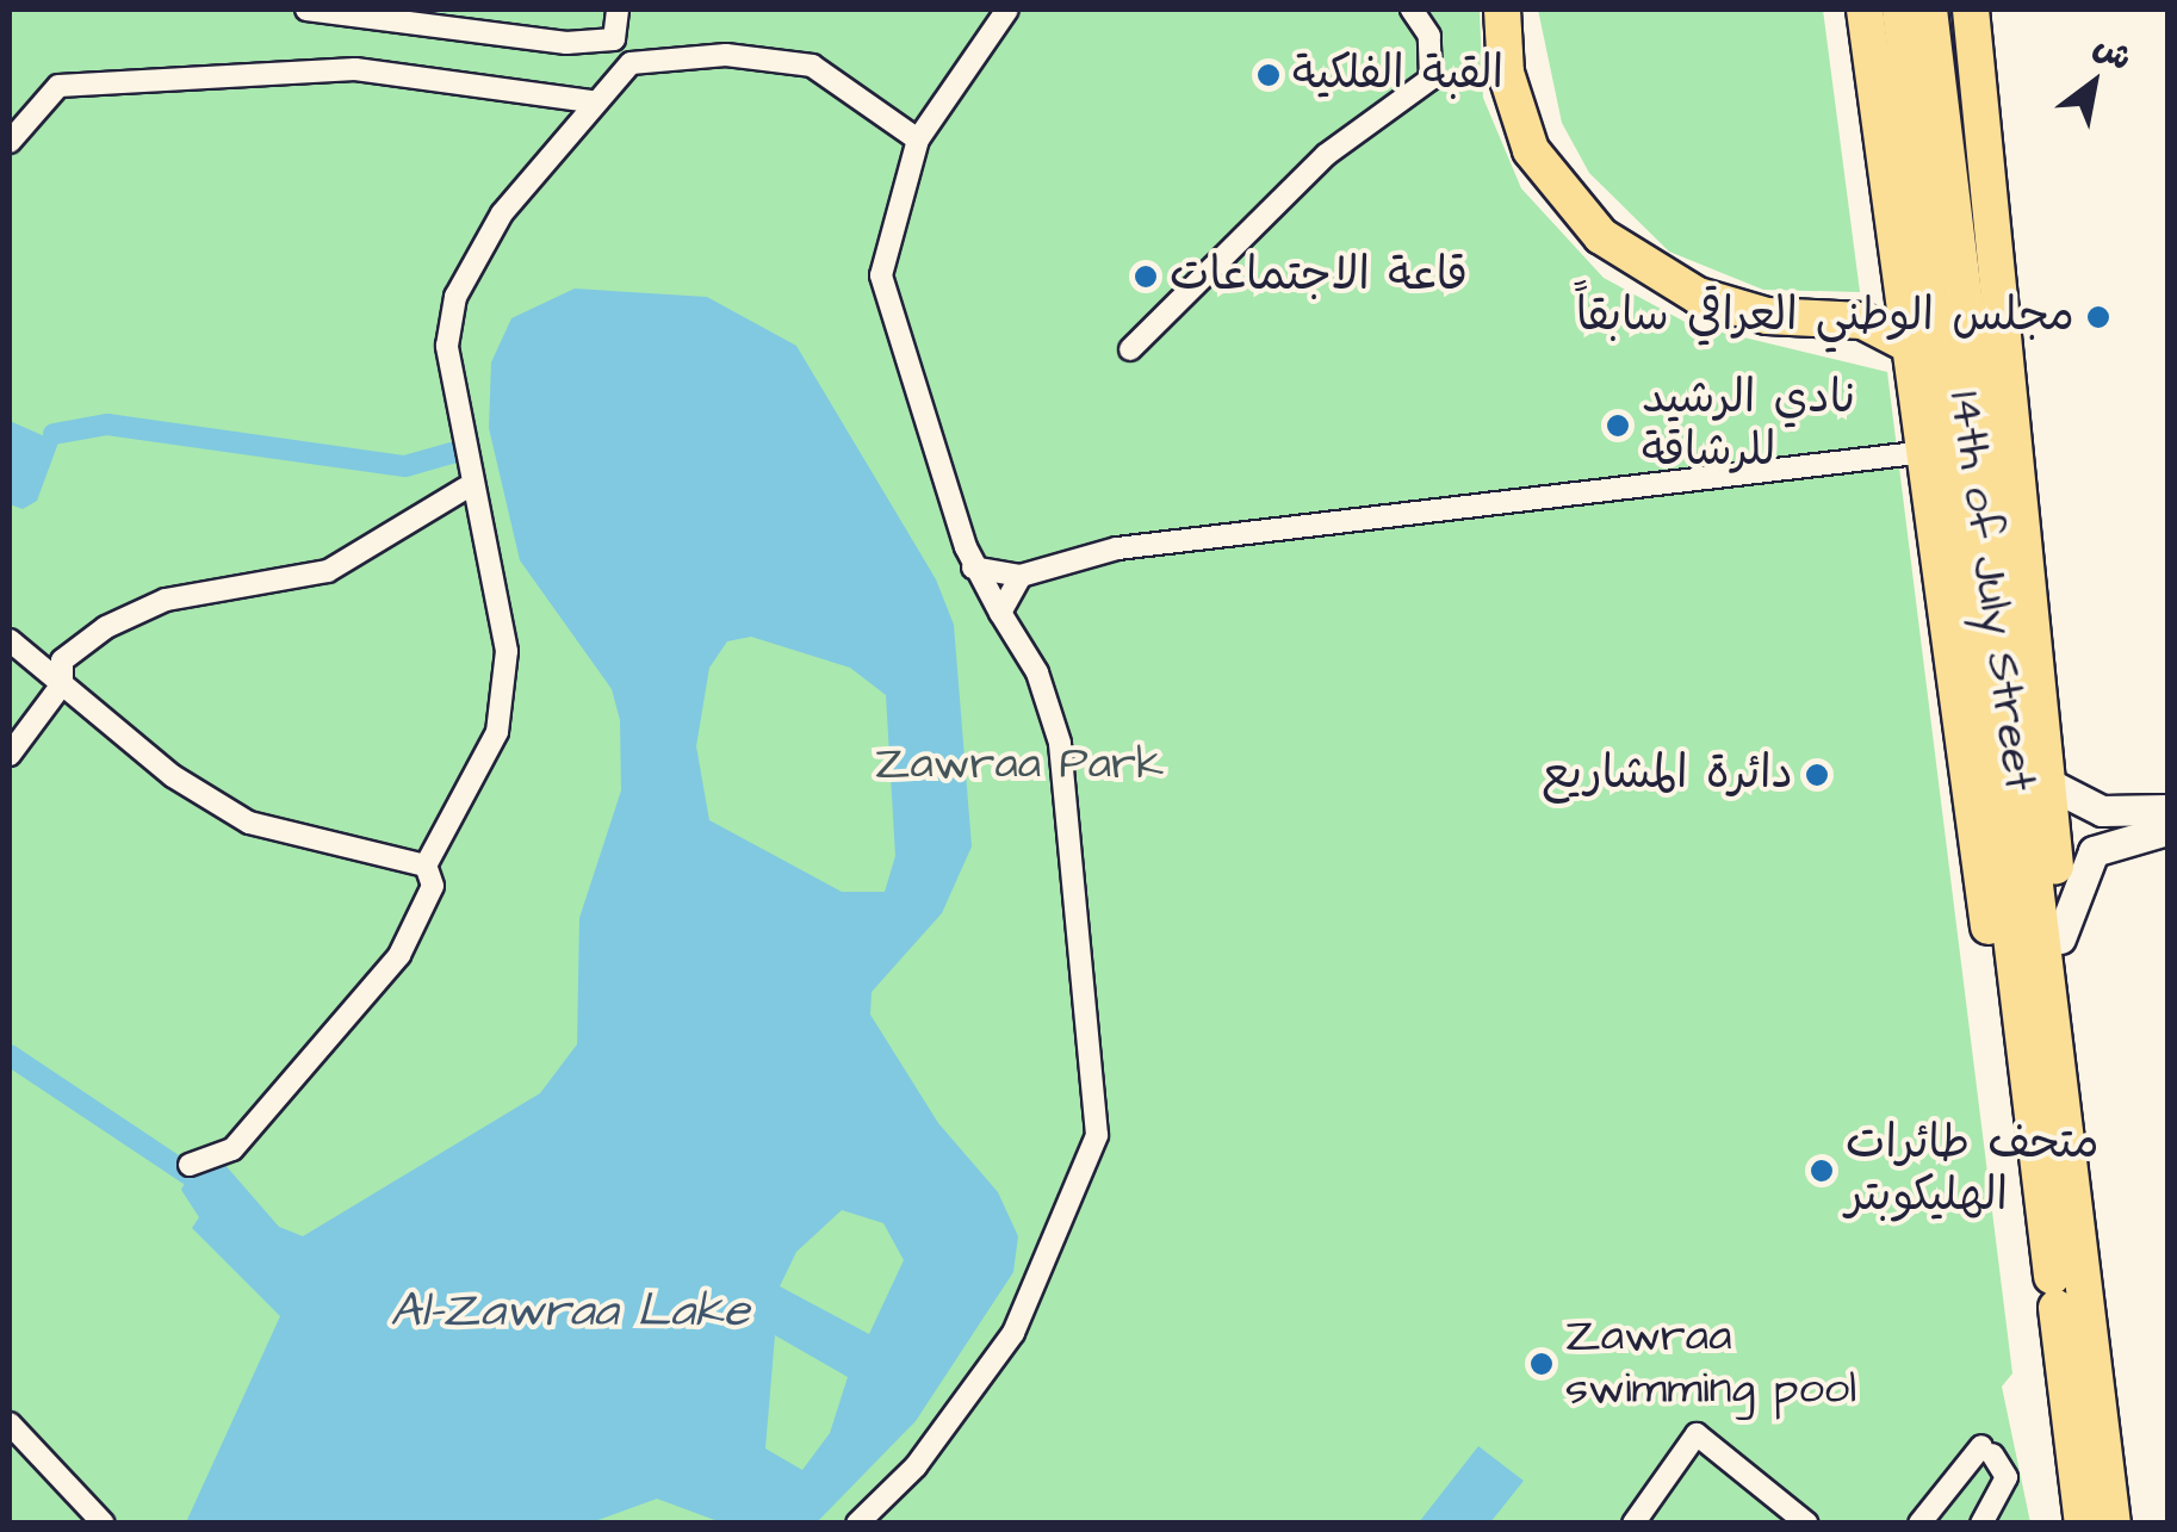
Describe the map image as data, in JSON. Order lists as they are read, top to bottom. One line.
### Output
{"streets":{"main road":["14th of July Street"]},"water":["Al-Zawraa Lake"],"parks":["Zawraa Park"],"places":["القبة الفلكية","قاعة الاجتماعات","مجلس الوطني العراقي سابقاً","نادي الرشيد للرشاقة","دائرة المشاريع","متحف طائرات الهليكوبتر","Zawraa swimming pool"],"north":"top right"}
